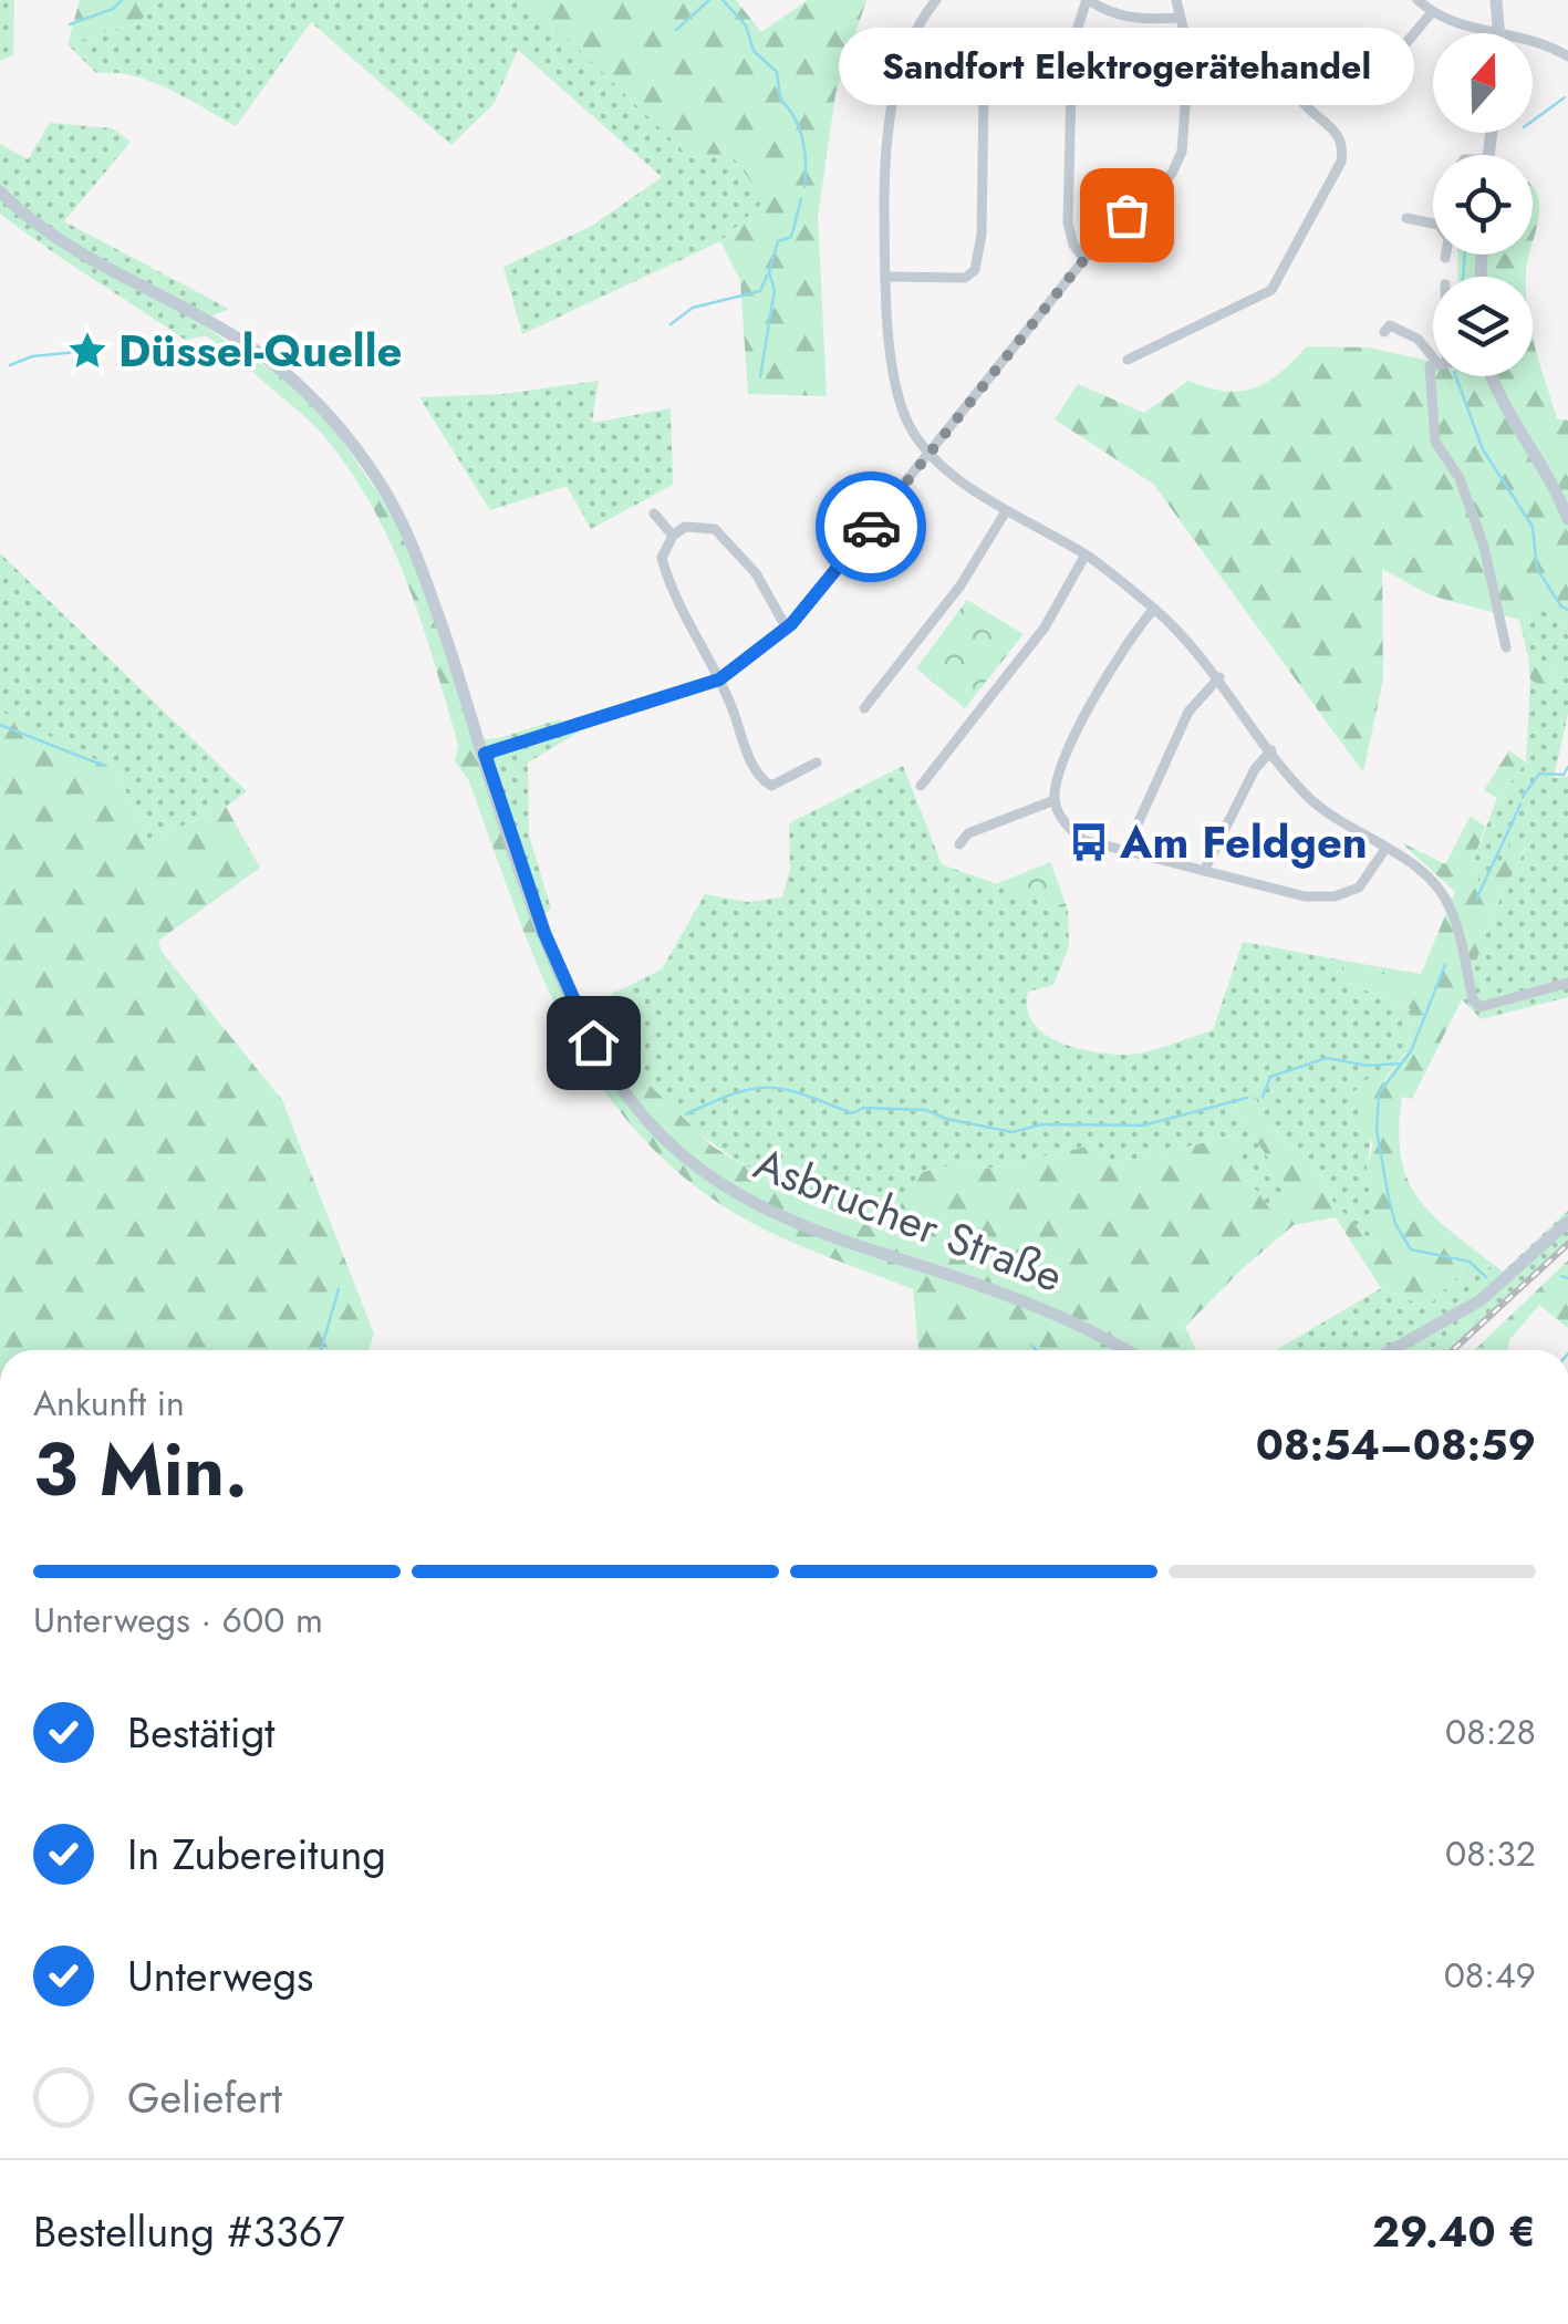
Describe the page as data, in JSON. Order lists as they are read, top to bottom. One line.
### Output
{"streets":{"main road":["Asbrucher Straße"]},"places":{"other":["Sandfort Elektrogerätehandel"],"place":["Düssel-Quelle"],"bus stop":["Am Feldgen"]},"north":"top","page":{"bubble":"Sandfort Elektrogerätehandel","heading":["3 Min.","Ankunft in","08:54–08:59"],"panel":["Bestellung #3367","29.40 €"],"bar":"Unterwegs · 600 m","list":[["Bestätigt","08:28"],["In Zubereitung","08:32"],["Unterwegs","08:49"],"Geliefert"]}}
